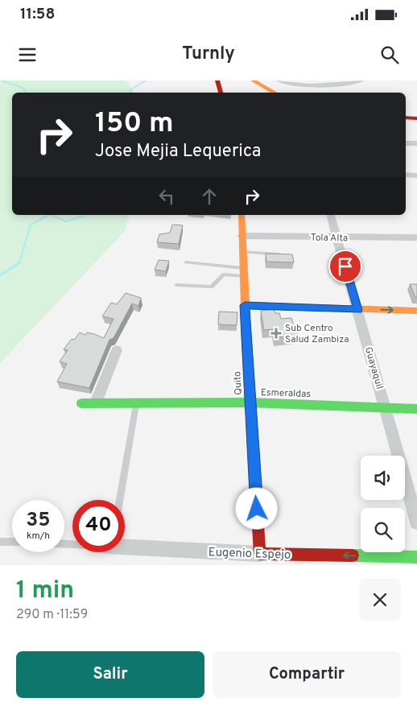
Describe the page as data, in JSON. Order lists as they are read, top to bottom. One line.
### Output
{"streets":{"main road":["Quito","Esmeraldas","Eugenio Espejo"],"street":["Tola Alta","Guayaquil"]},"crossings":[["Tola Alta","Guayaquil"],["Tola Alta","Quito"],["Guayaquil","Esmeraldas"],["Quito","Esmeraldas"],["Quito","Eugenio Espejo"]],"one_way":["Eugenio Espejo"],"places":{"health":["Sub Centro Salud Zambiza"]},"page":{"status":"11:58","header":"Turnly","turn":["150 m","Jose Mejia Lequerica"],"speed":"35 km/h","limit":"40","heading":["1 min","290 m · 11:59"],"buttons":["Salir","Compartir"]}}
